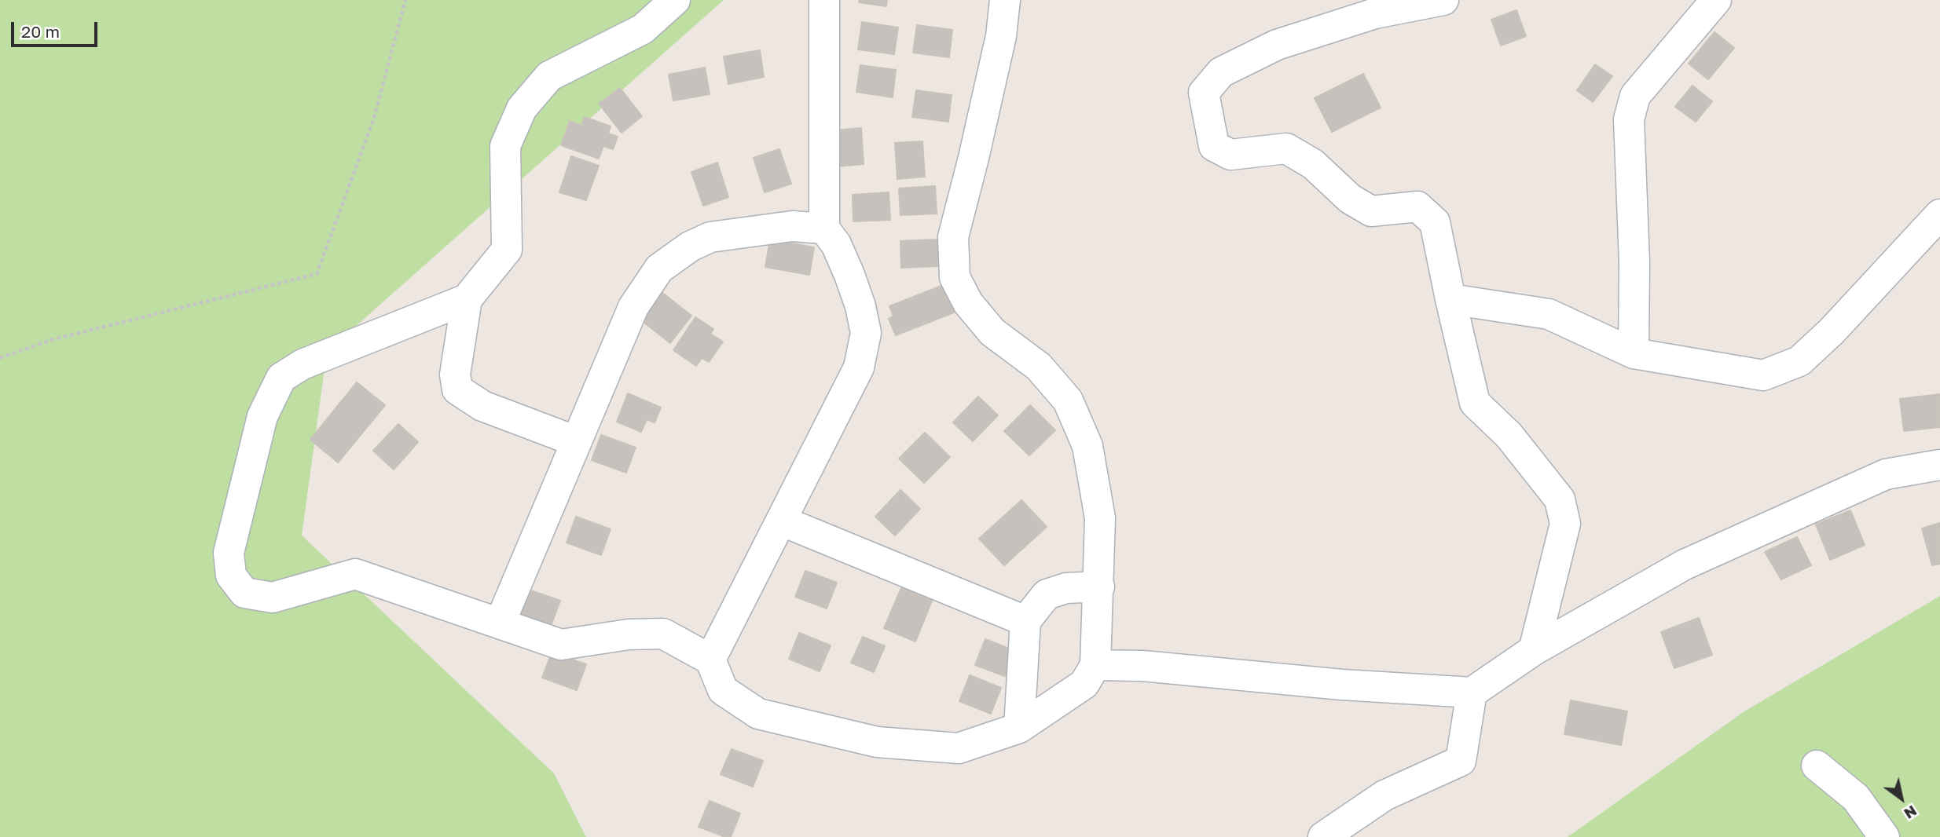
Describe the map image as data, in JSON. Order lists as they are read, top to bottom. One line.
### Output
{"scale_bar":"20 m","north":"bottom right"}
